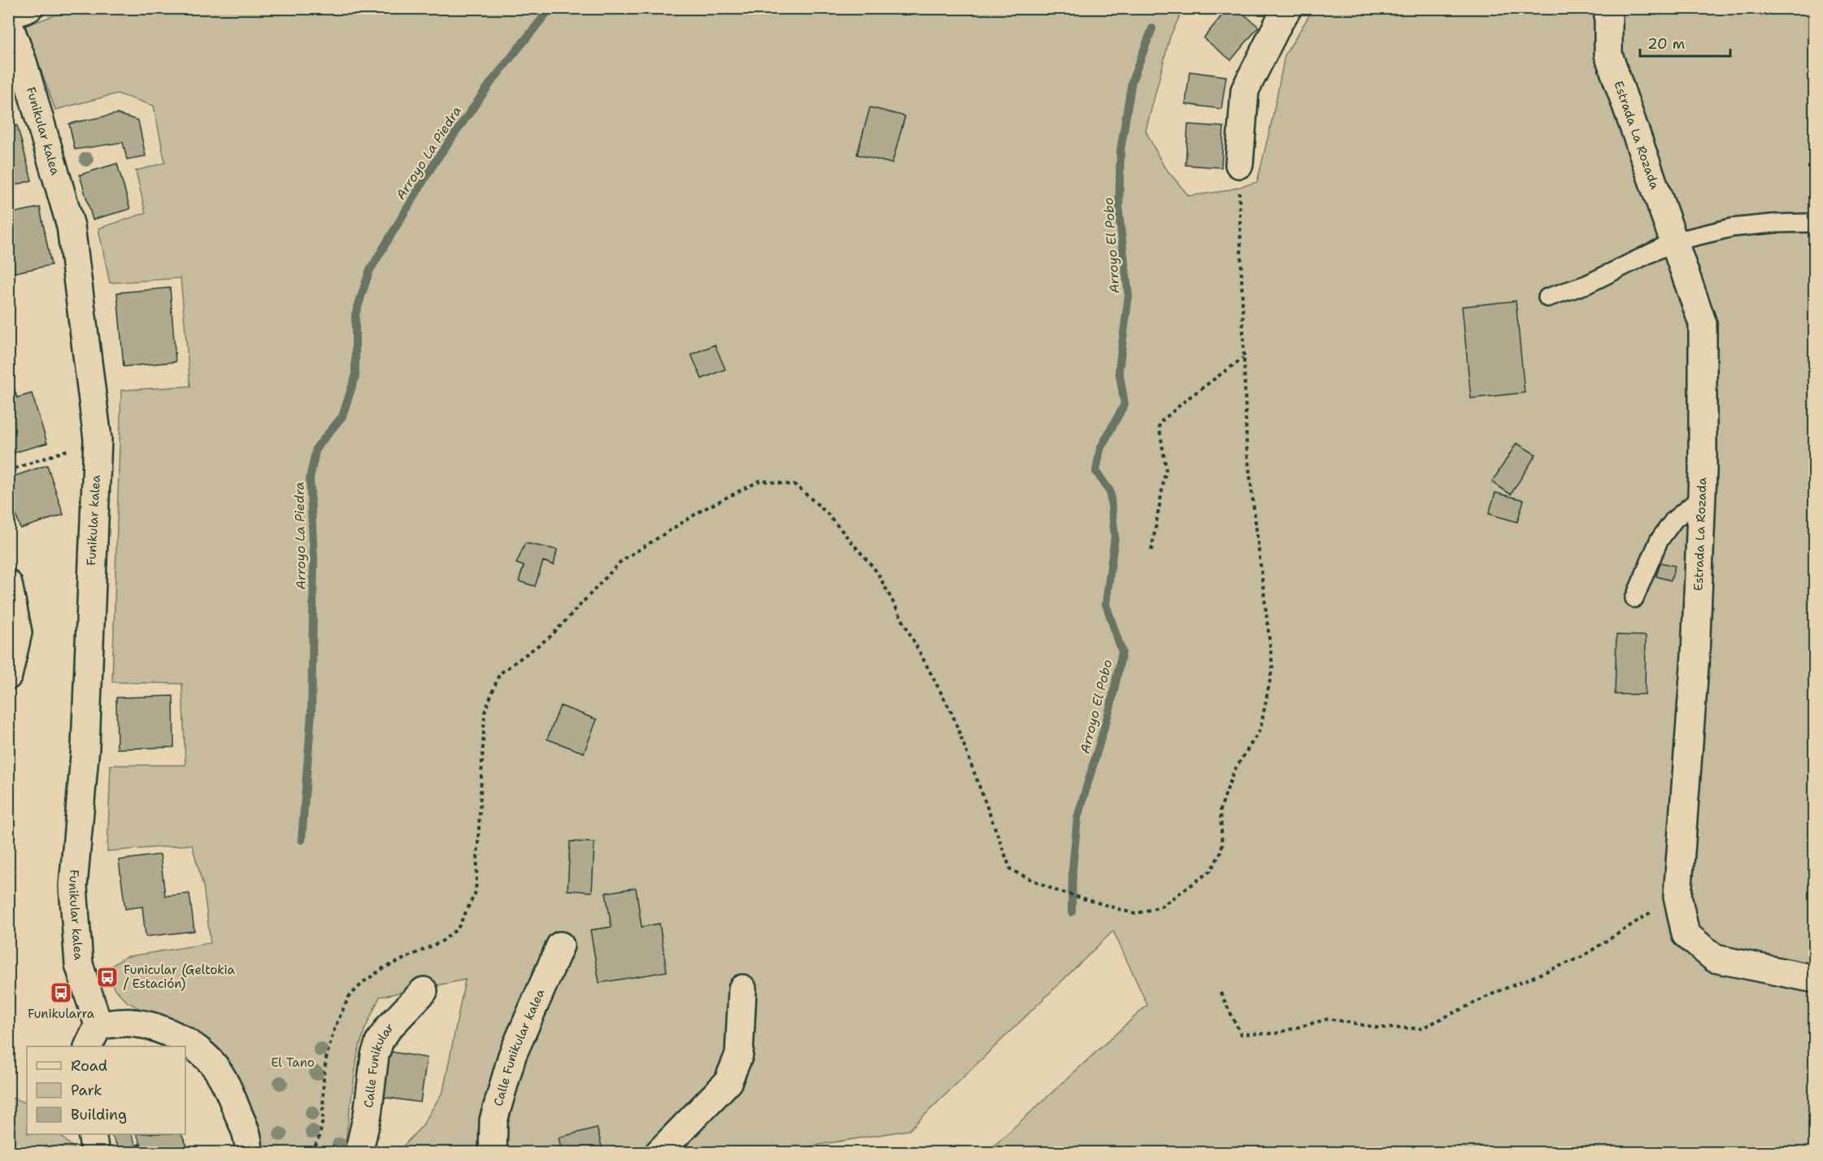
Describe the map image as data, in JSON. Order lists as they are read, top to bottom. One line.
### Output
{"streets":{"street":["Funikular kalea","Estrada La Rozada","Calle Funikular kalea","Calle Funikular"]},"water":["Arroyo La Piedra","Arroyo El Pobo"],"parks":["El Tano"],"places":{"bus stop":["Funicular (Geltokia / Estación)","Funikularra"]},"legend":["Road","Park","Building"],"scale_bar":"20 m"}
